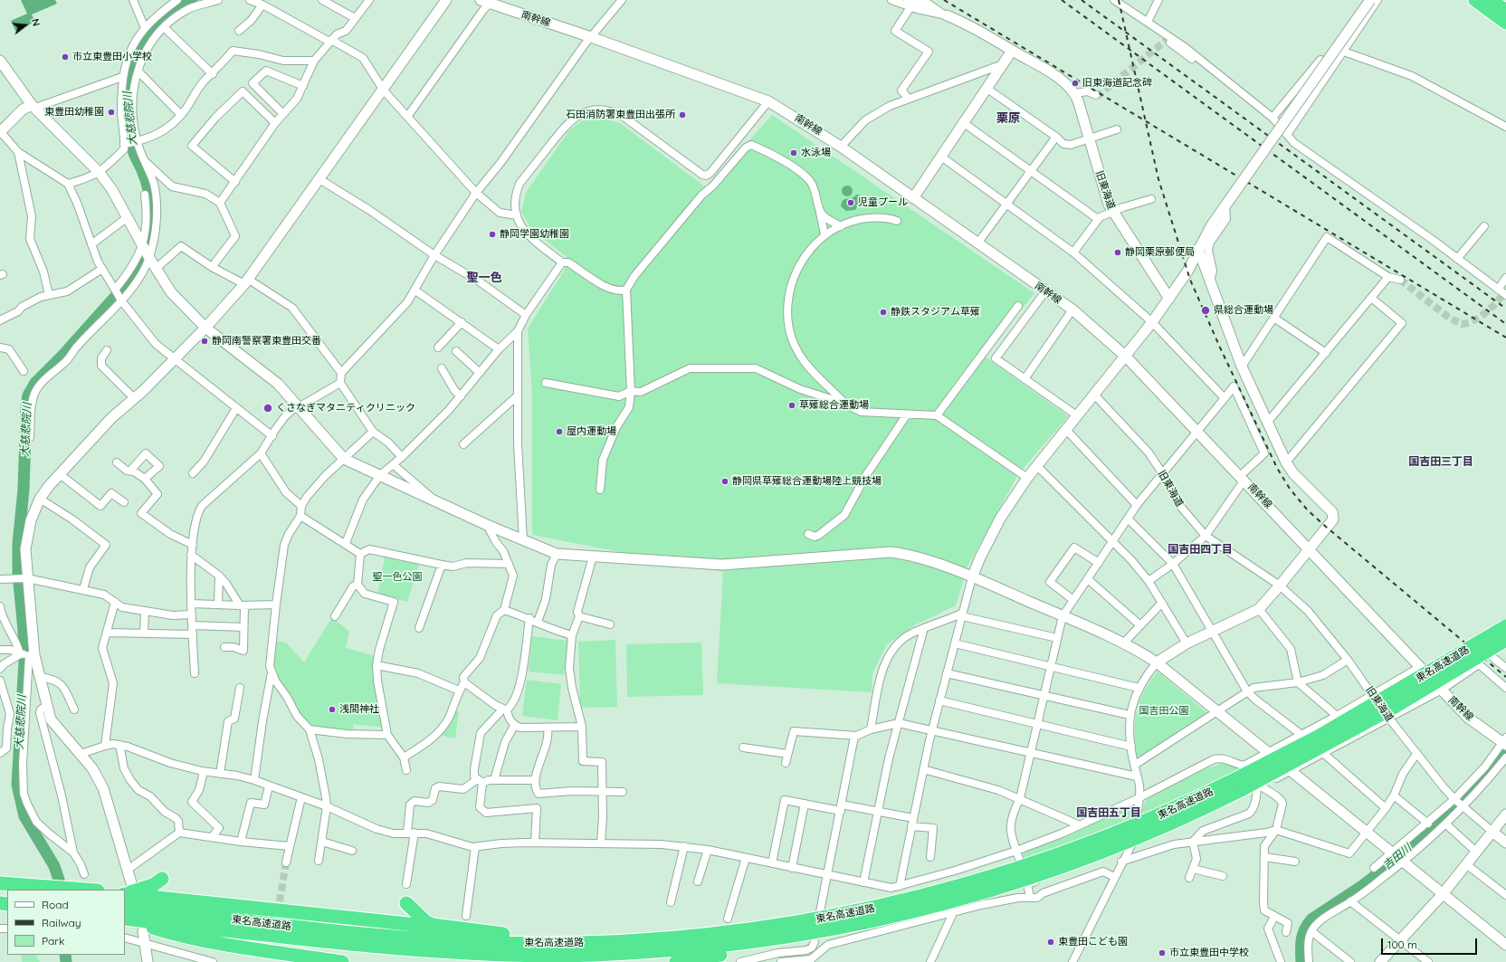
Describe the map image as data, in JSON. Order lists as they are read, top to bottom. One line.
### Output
{"streets":{"highway":["東名高速道路"],"street":["南幹線","旧東海道"]},"districts":["栗原","聖一色","国吉田三丁目","国吉田四丁目","国吉田五丁目"],"water":["大慈悲院川","吉田川"],"parks":["聖一色公園","国吉田公園"],"places":["市立東豊田小学校","旧東海道記念碑","東豊田幼稚園","石田消防署東豊田出張所","水泳場","児童プール","静岡学園幼稚園","静岡栗原郵便局","県総合運動場","静鉄スタジアム草薙","静岡南警察署東豊田交番","草薙総合運動場","くさなぎマタニティクリニック","屋内運動場","静岡県草薙総合運動場陸上競技場","浅間神社","東豊田こども園","市立東豊田中学校"],"legend":["Road","Railway","Park"],"scale_bar":"100 m","north":"right"}
